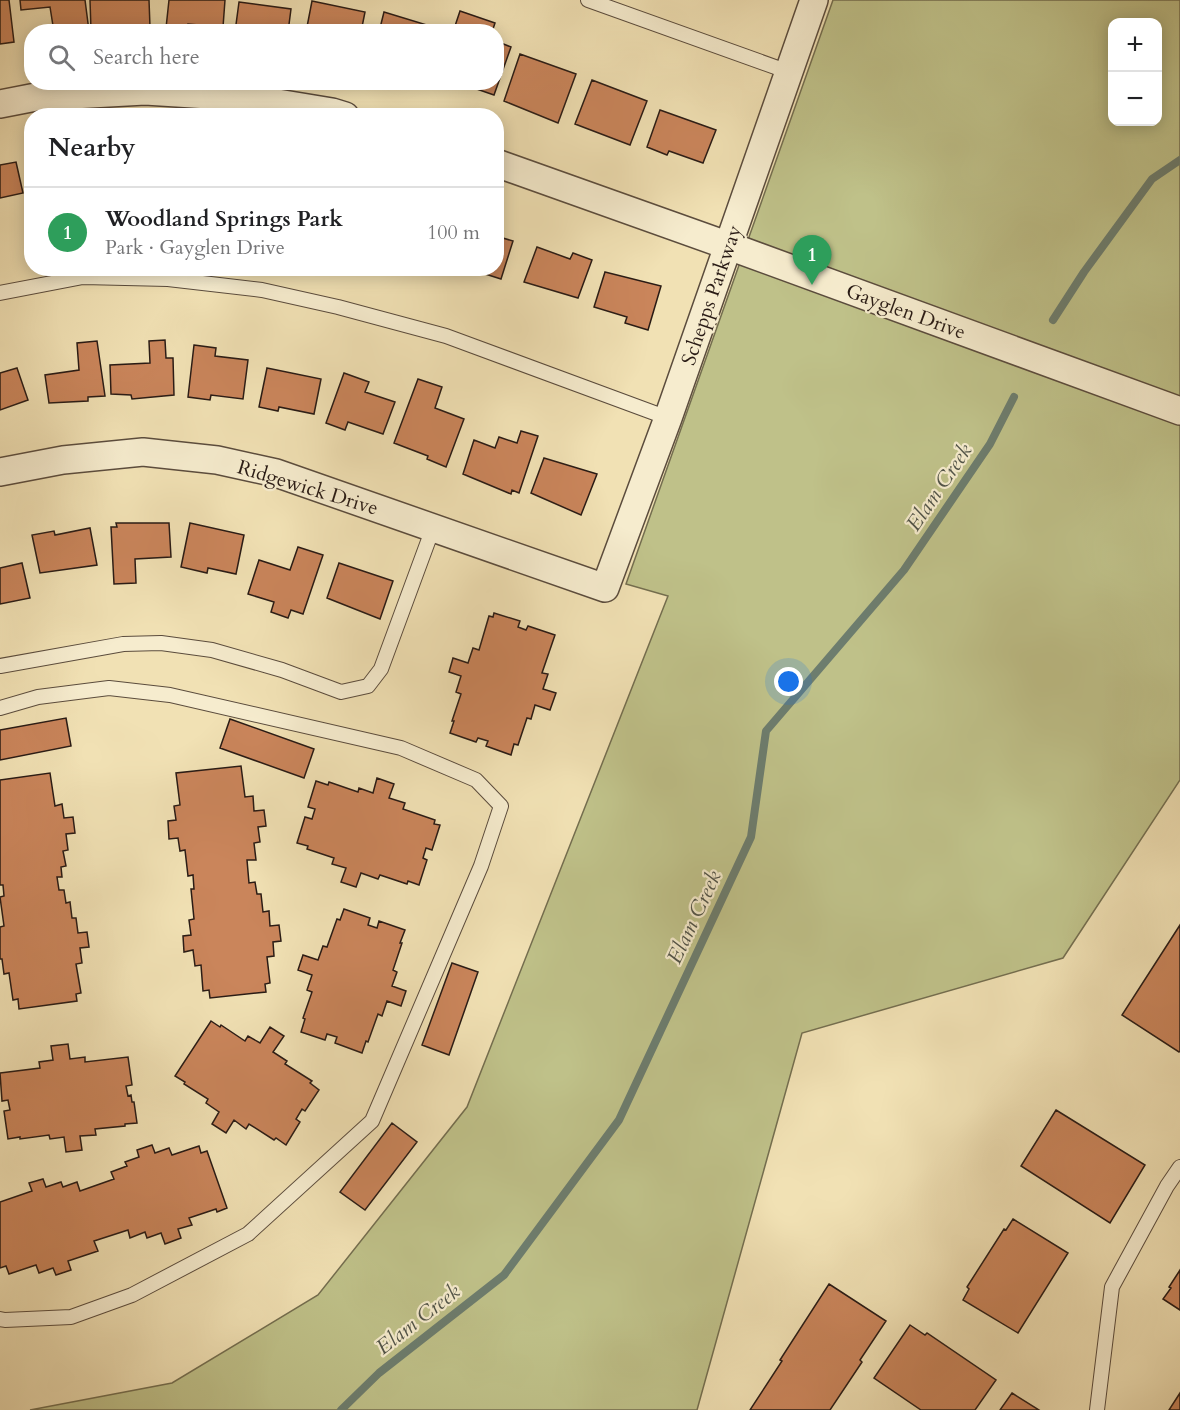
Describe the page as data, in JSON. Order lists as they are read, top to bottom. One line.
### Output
{"streets":{"street":["Schepps Parkway","Gayglen Drive","Ridgewick Drive"]},"crossings":[["Schepps Parkway","Gayglen Drive"],["Schepps Parkway","Ridgewick Drive"]],"water":["Elam Creek"],"page":{"map_buttons":["+","−"],"search":"Search here","heading":"Nearby","list":[{"mark":"1","name":"Woodland Springs Park","note":"Park · Gayglen Drive","value":"100 m"}],"pins":"1"}}
